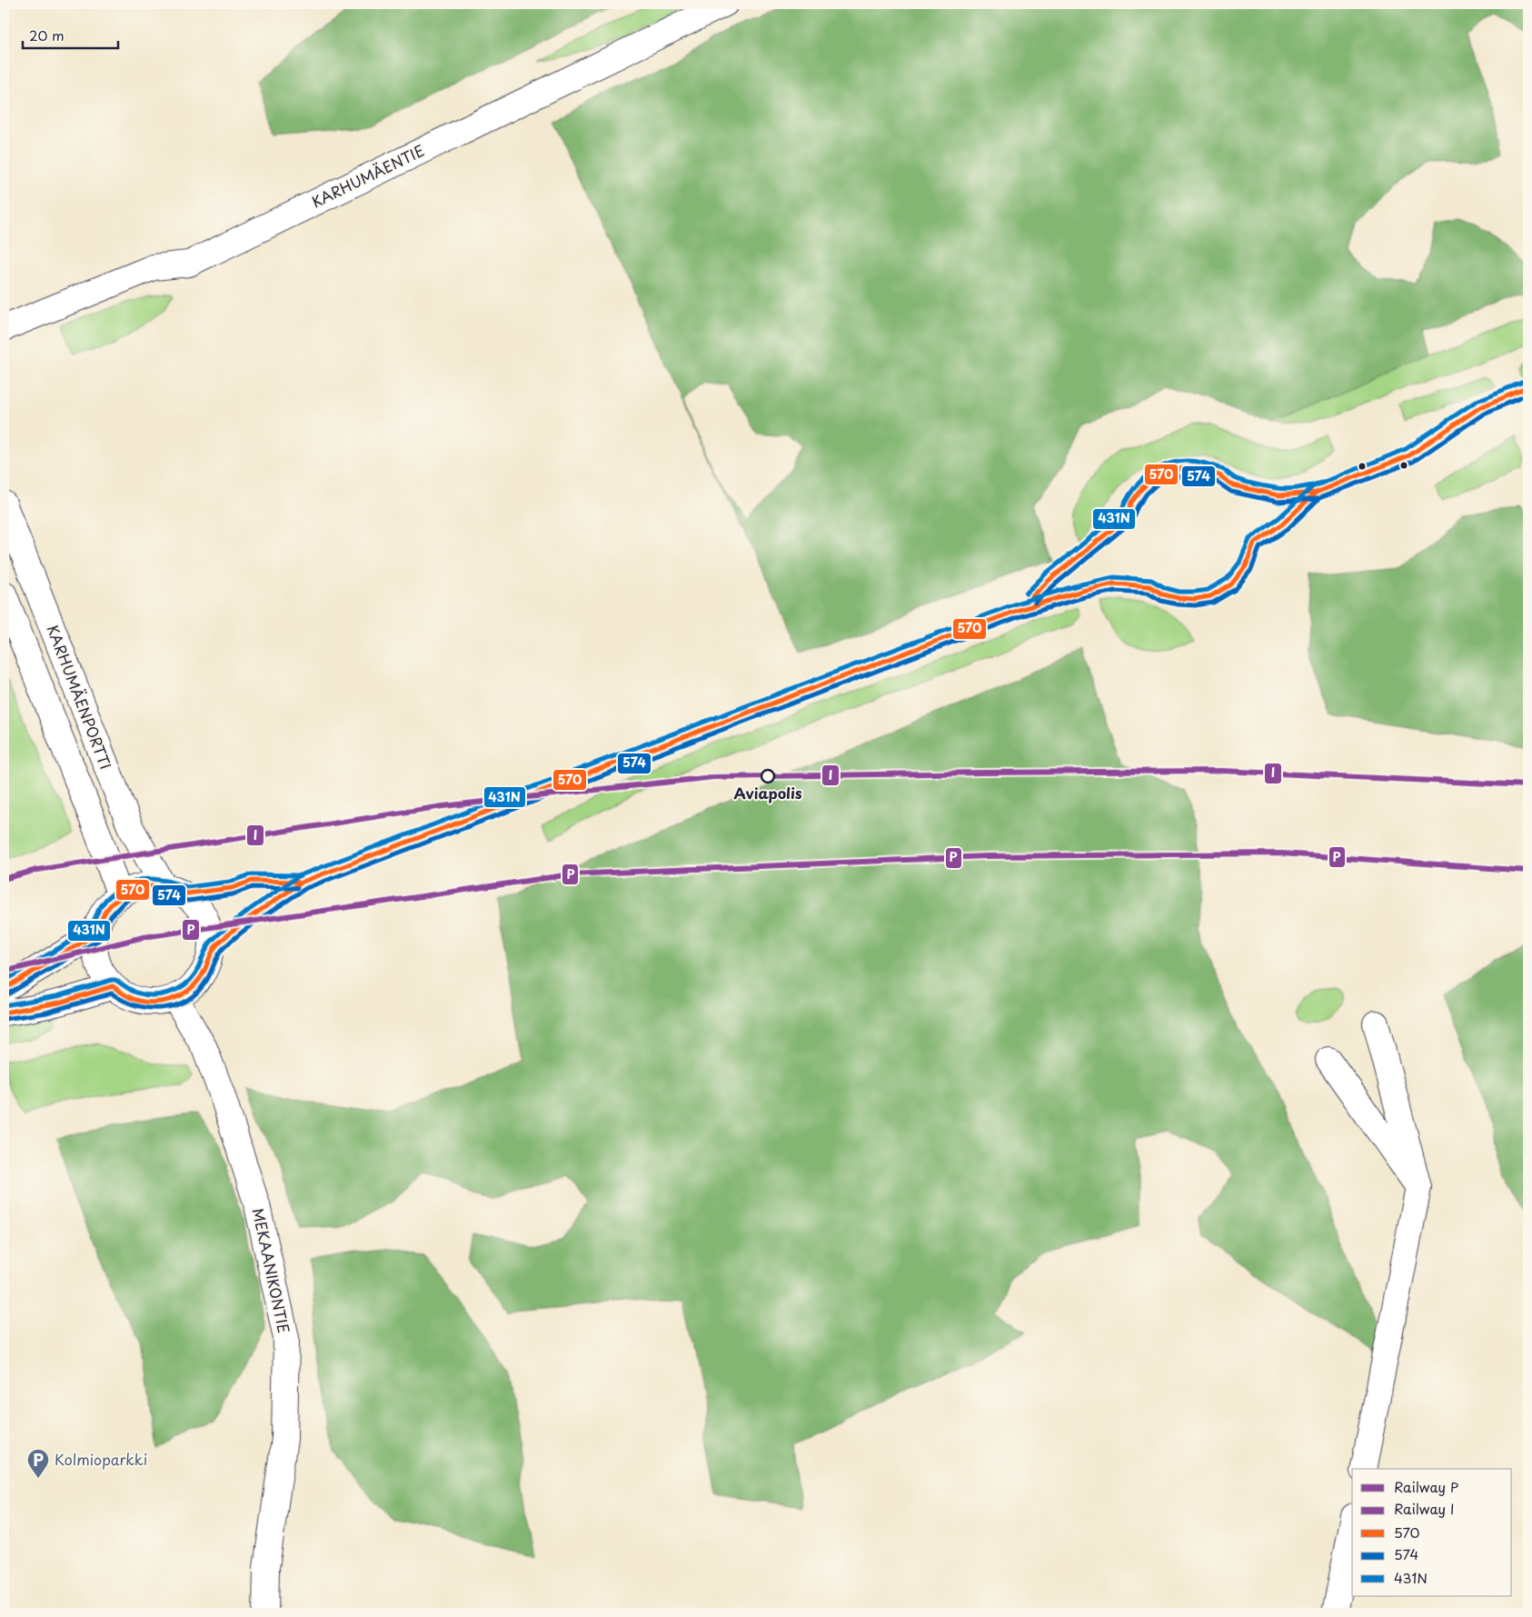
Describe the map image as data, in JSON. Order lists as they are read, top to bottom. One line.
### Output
{"streets":{"street":["KARHUMÄENTIE","KARHUMÄENPORTTI","MEKAANIKONTIE"]},"crossings":[["KARHUMÄENPORTTI","MEKAANIKONTIE"]],"places":{"other":["Aviapolis"],"parking":["Kolmioparkki"]},"lines":["transit line 431N","transit line 570","transit line 574","rail line I","rail line P"],"legend":["Railway P","Railway I","570","574","431N"],"scale_bar":"20 m"}
